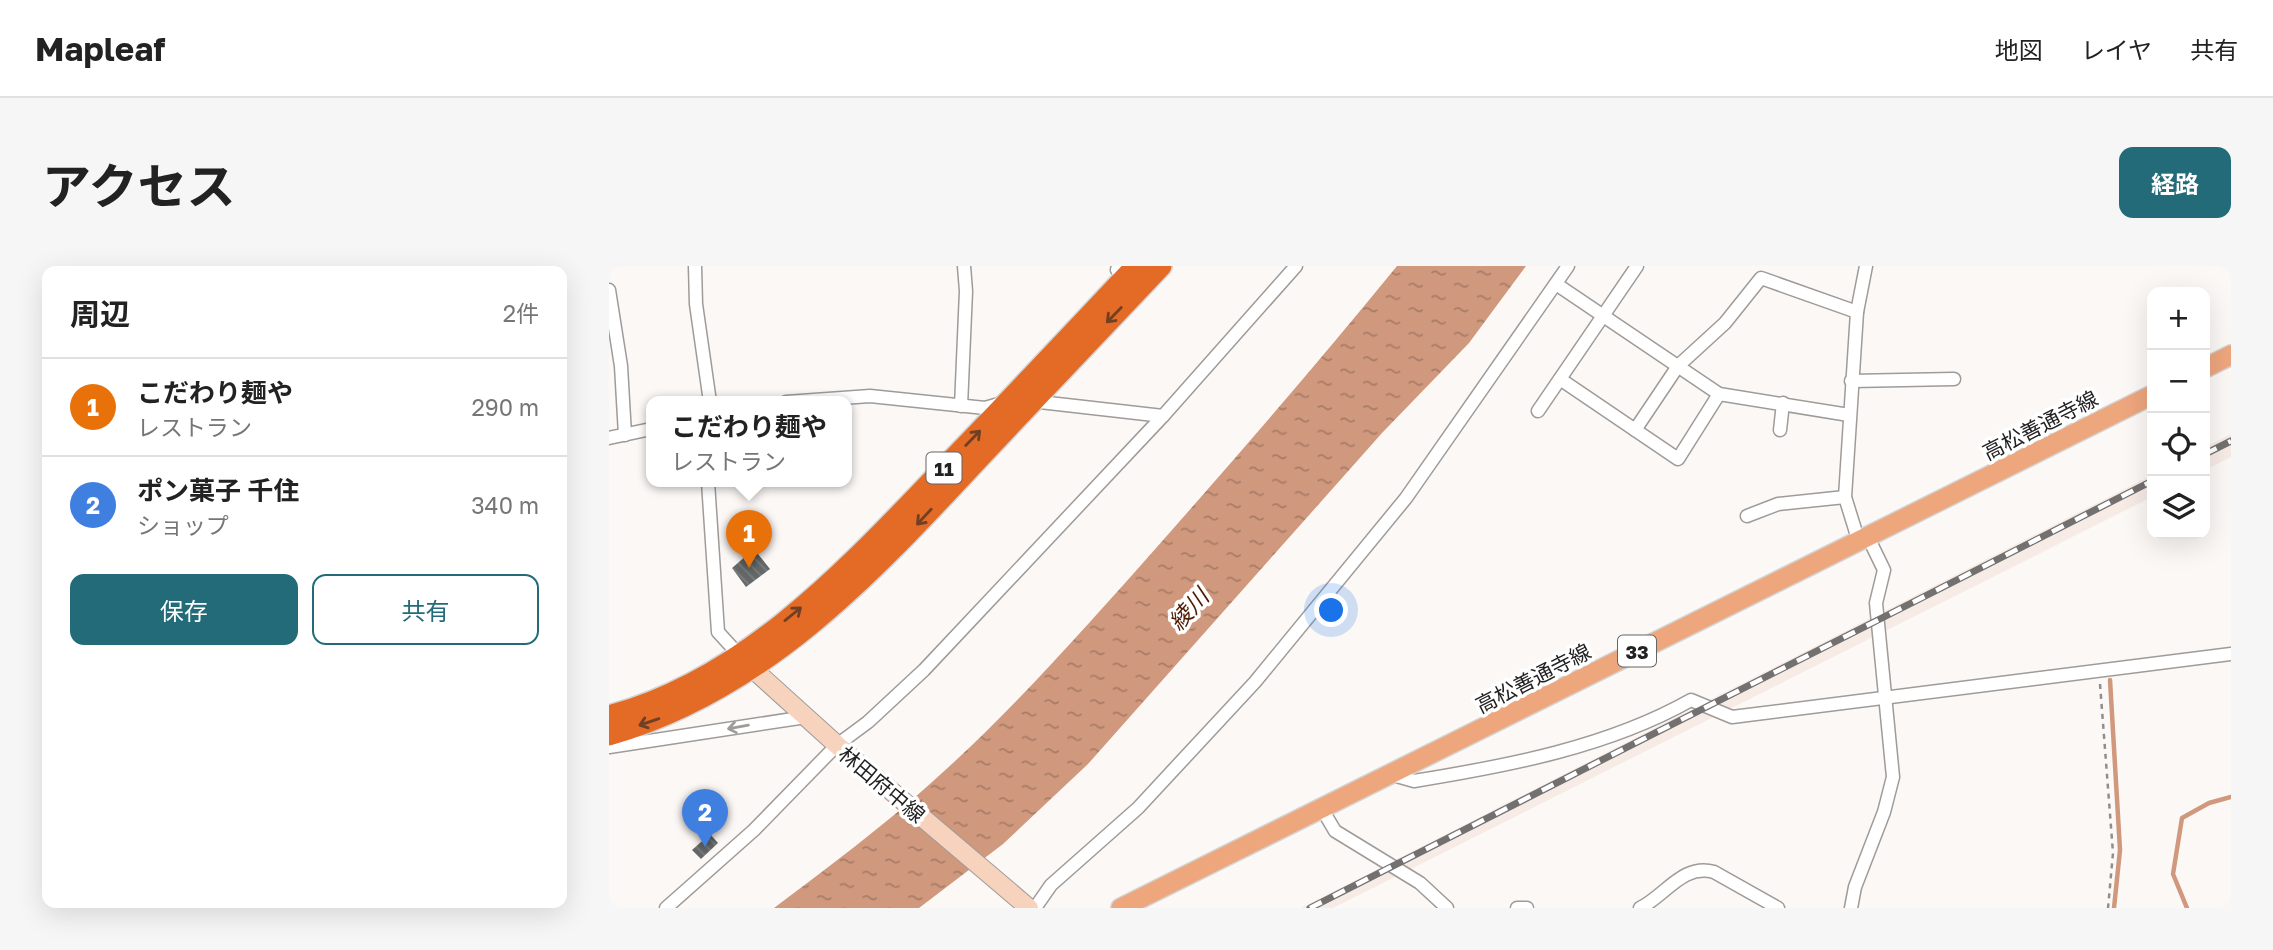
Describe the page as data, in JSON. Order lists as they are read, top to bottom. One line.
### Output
{"streets":{"highway":["11"],"main road":["高松善通寺線","33","林田府中線"]},"crossings":[["11","林田府中線"]],"water":["綾川"],"page":{"header":"Mapleaf","nav":["地図","レイヤ","共有"],"title":"アクセス","buttons":["経路",["保存","共有"]],"heading":["周辺","2件"],"map_buttons":["+","−"],"list":[{"mark":"1","name":"こだわり麺や","note":"レストラン","value":"290 m"},{"mark":"2","name":"ポン菓子 千住","note":"ショップ","value":"340 m"}],"popup":["こだわり麺や","レストラン"],"pins":["1","2"]}}
